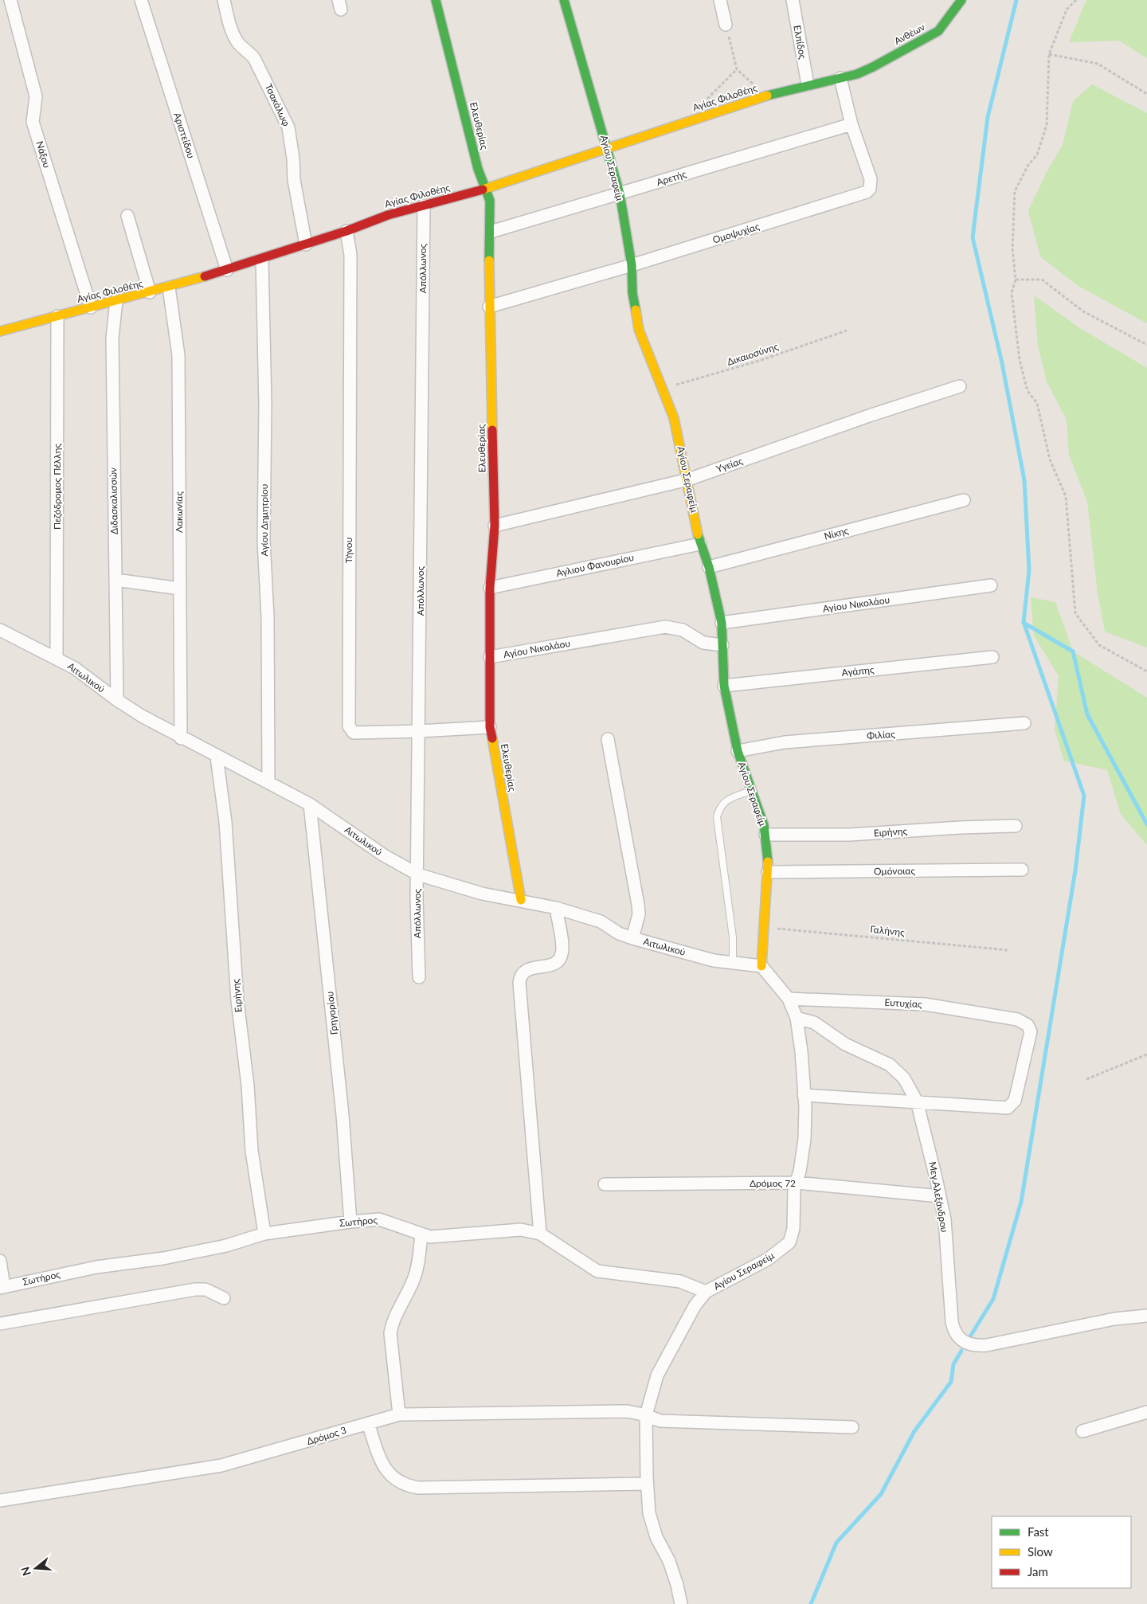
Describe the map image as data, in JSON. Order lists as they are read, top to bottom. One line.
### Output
{"streets":{"street":["Ανθέων","Ελπίδος","Αγίας Φιλοθέης","Τσακάλωφ","Ελευθερίας","Αριστείδου","Νάξου","Αγίου Σεραφείμ","Αρετής","Ομοψυχίας","Απόλλωνος","Υγείας","Πεζόδρομος Πέλλης","Διδασκαλισσών","Λακωνίας","Αγίου Δημητρίου","Νίκης","Τήνου","Αγλιου Φανουρίου","Αγίου Νικολάου","Αγάπης","Αιτωλικού","Φιλίας","Ειρήνης","Ομόνοιας","Ευτυχίας","Γρηγορίου","Δρόμος 72","Μεγ.Αλεξάνδρου","Σωτήρος","Δρόμος 3"],"path":["Δικαιοσύνης","Γαλήνης"]},"crossings":[["Ανθέων","Αγίας Φιλοθέης"],["Ανθέων","Ομοψυχίας"],["Ελπίδος","Αγίας Φιλοθέης"],["Αγίας Φιλοθέης","Τσακάλωφ"],["Αγίας Φιλοθέης","Ελευθερίας"],["Αγίας Φιλοθέης","Αριστείδου"],["Αγίας Φιλοθέης","Νάξου"],["Αγίας Φιλοθέης","Αγίου Σεραφείμ"],["Αγίας Φιλοθέης","Ομοψυχίας"],["Αγίας Φιλοθέης","Απόλλωνος"],["Αγίας Φιλοθέης","Πεζόδρομος Πέλλης"],["Αγίας Φιλοθέης","Διδασκαλισσών"],["Αγίας Φιλοθέης","Λακωνίας"],["Αγίας Φιλοθέης","Αγίου Δημητρίου"],["Αγίας Φιλοθέης","Τήνου"],["Ελευθερίας","Αρετής"],["Ελευθερίας","Ομοψυχίας"],["Ελευθερίας","Υγείας"],["Ελευθερίας","Τήνου"],["Ελευθερίας","Αγλιου Φανουρίου"],["Ελευθερίας","Αγίου Νικολάου"],["Ελευθερίας","Αιτωλικού"],["Αγίου Σεραφείμ","Αρετής"],["Αγίου Σεραφείμ","Ομοψυχίας"],["Αγίου Σεραφείμ","Δικαιοσύνης"],["Αγίου Σεραφείμ","Υγείας"],["Αγίου Σεραφείμ","Νίκης"],["Αγίου Σεραφείμ","Αγλιου Φανουρίου"],["Αγίου Σεραφείμ","Αγίου Νικολάου"],["Αγίου Σεραφείμ","Αγάπης"],["Αγίου Σεραφείμ","Αιτωλικού"],["Αγίου Σεραφείμ","Φιλίας"],["Αγίου Σεραφείμ","Ειρήνης"],["Αγίου Σεραφείμ","Ομόνοιας"],["Αγίου Σεραφείμ","Γαλήνης"],["Αγίου Σεραφείμ","Δρόμος 72"],["Αγίου Σεραφείμ","Μεγ.Αλεξάνδρου"],["Αγίου Σεραφείμ","Σωτήρος"],["Αγίου Σεραφείμ","Δρόμος 3"],["Αρετής","Ομοψυχίας"],["Απόλλωνος","Τήνου"],["Απόλλωνος","Αιτωλικού"],["Πεζόδρομος Πέλλης","Αιτωλικού"],["Διδασκαλισσών","Αιτωλικού"],["Λακωνίας","Αιτωλικού"],["Αγίου Δημητρίου","Αιτωλικού"],["Αιτωλικού","Ειρήνης"],["Αιτωλικού","Γρηγορίου"],["Ειρήνης","Σωτήρος"],["Ευτυχίας","Μεγ.Αλεξάνδρου"],["Γρηγορίου","Σωτήρος"],["Δρόμος 72","Μεγ.Αλεξάνδρου"]],"legend":["Fast","Slow","Jam"],"north":"left"}
